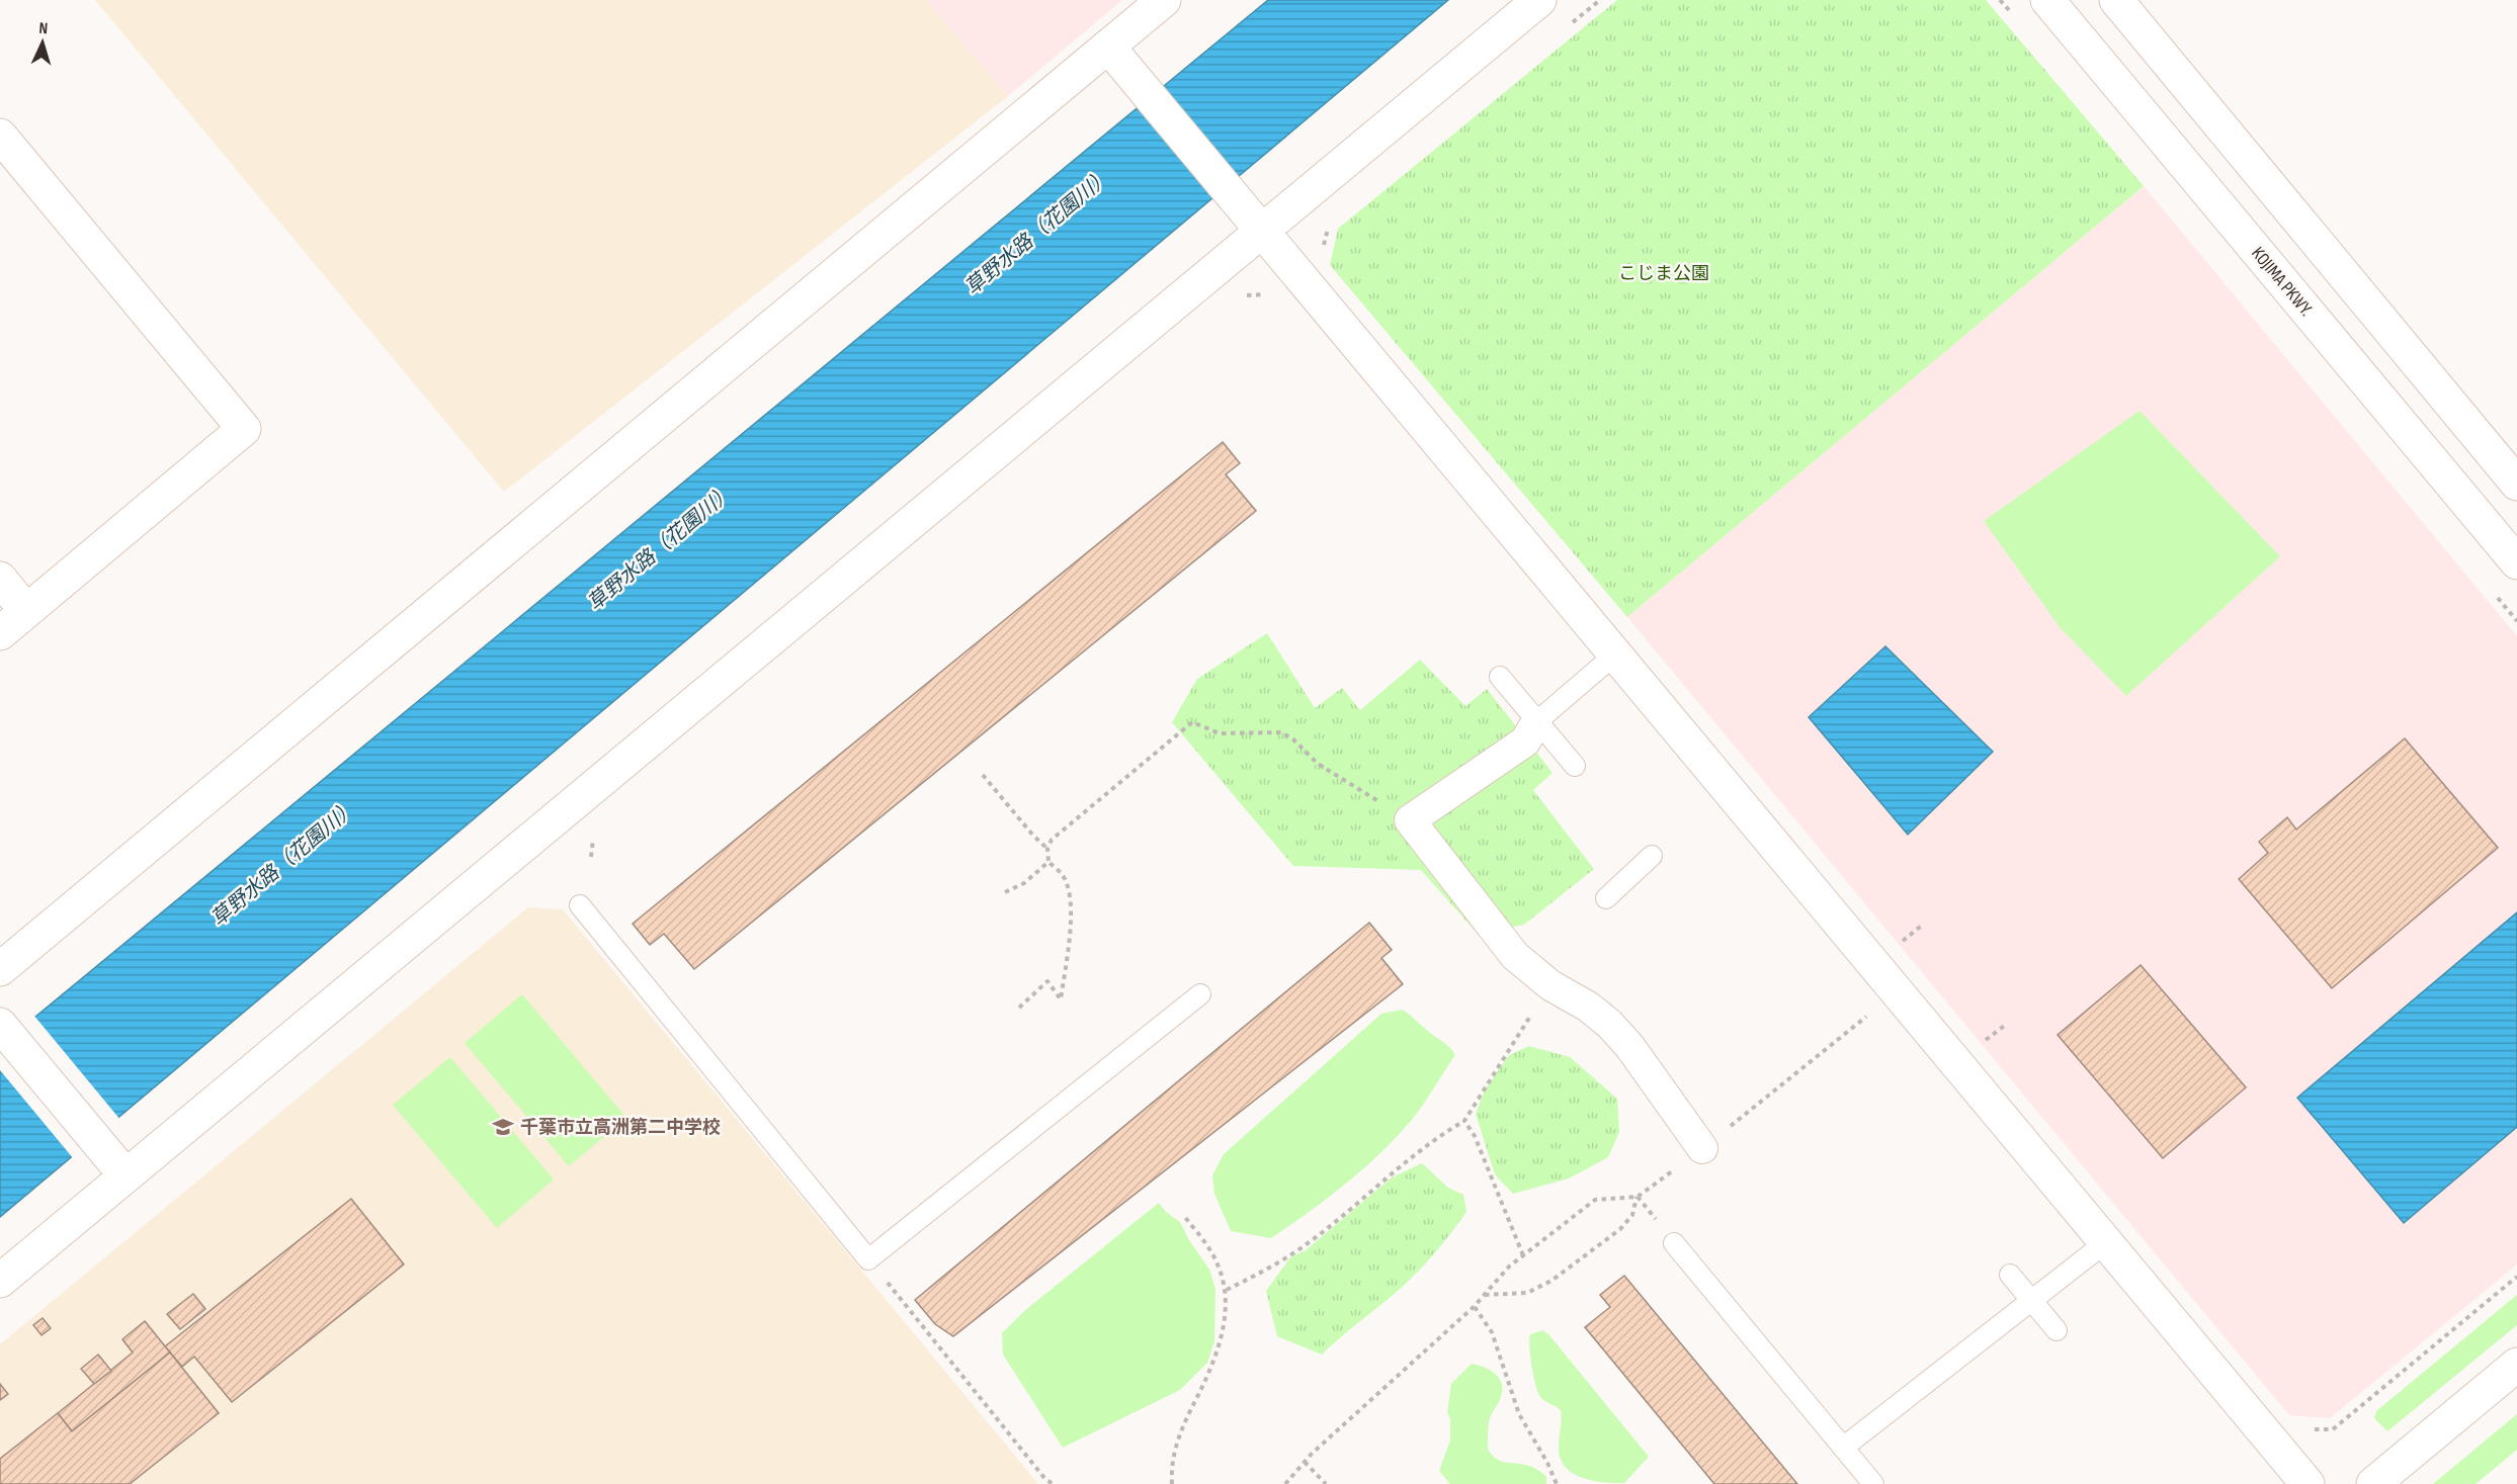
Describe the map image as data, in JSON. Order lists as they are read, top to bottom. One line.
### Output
{"streets":{"street":["KOJIMA PKWY."]},"water":["草野水路（花園川）"],"parks":["こじま公園"],"places":{"school or university":["千葉市立高洲第二中学校"]},"north":"top"}
